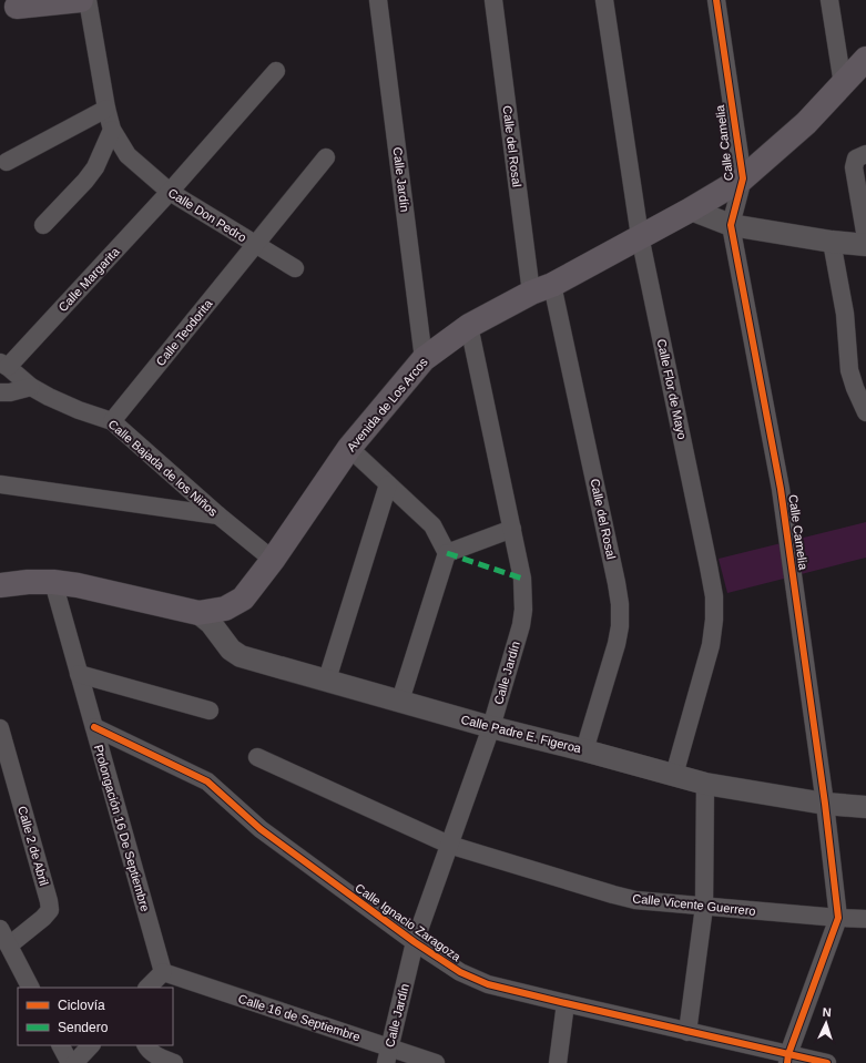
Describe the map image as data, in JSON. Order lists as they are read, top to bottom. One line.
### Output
{"streets":{"main road":["Avenida de Los Arcos"],"street":["Calle Camelia","Calle del Rosal","Calle Jardín","Calle Don Pedro","Calle Margarita","Calle Teodorita","Calle Flor de Mayo","Calle Bajada de los Niños","Calle Padre E. Figeroa","Prolongación 16 De Septiembre","Calle 2 de Abril","Calle Vicente Guerrero","Calle Ignacio Zaragoza","Calle 16 de Septiembre"]},"crossings":[["Calle Camelia","Avenida de Los Arcos"],["Calle Camelia","Calle Padre E. Figeroa"],["Calle Camelia","Calle Vicente Guerrero"],["Calle Camelia","Calle Ignacio Zaragoza"],["Calle del Rosal","Avenida de Los Arcos"],["Calle del Rosal","Calle Padre E. Figeroa"],["Calle Jardín","Avenida de Los Arcos"],["Calle Jardín","Calle Padre E. Figeroa"],["Calle Jardín","Calle Vicente Guerrero"],["Calle Jardín","Calle Ignacio Zaragoza"],["Calle Jardín","Calle 16 de Septiembre"],["Calle Don Pedro","Calle Margarita"],["Calle Don Pedro","Calle Teodorita"],["Calle Margarita","Calle Bajada de los Niños"],["Calle Teodorita","Calle Bajada de los Niños"],["Calle Flor de Mayo","Avenida de Los Arcos"],["Calle Flor de Mayo","Calle Padre E. Figeroa"],["Avenida de Los Arcos","Calle Bajada de los Niños"],["Avenida de Los Arcos","Calle Padre E. Figeroa"],["Avenida de Los Arcos","Prolongación 16 De Septiembre"],["Prolongación 16 De Septiembre","Calle Ignacio Zaragoza"],["Prolongación 16 De Septiembre","Calle 16 de Septiembre"]],"legend":["Ciclovía","Sendero"],"north":"top"}
